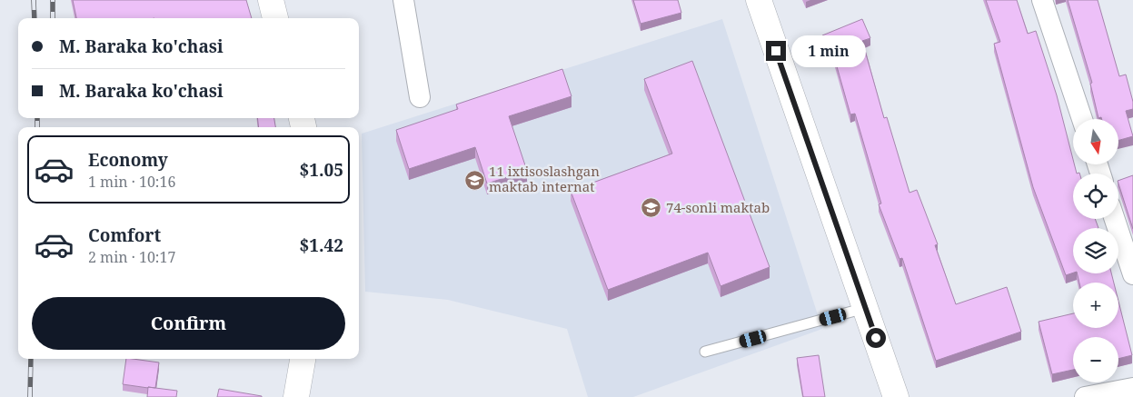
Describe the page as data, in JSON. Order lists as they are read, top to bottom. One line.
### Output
{"places":{"school or university":["11 ixtisoslashgan maktab internat","74-sonli maktab"]},"north":"bottom","page":{"banner":["M. Baraka ko'chasi","M. Baraka ko'chasi"],"bubble":"1 min","map_buttons":["+","−"],"list":[{"name":"Economy","note":"1 min · 10:16","value":"$1.05"},{"name":"Comfort","note":"2 min · 10:17","value":"$1.42"}],"buttons":"Confirm"}}
